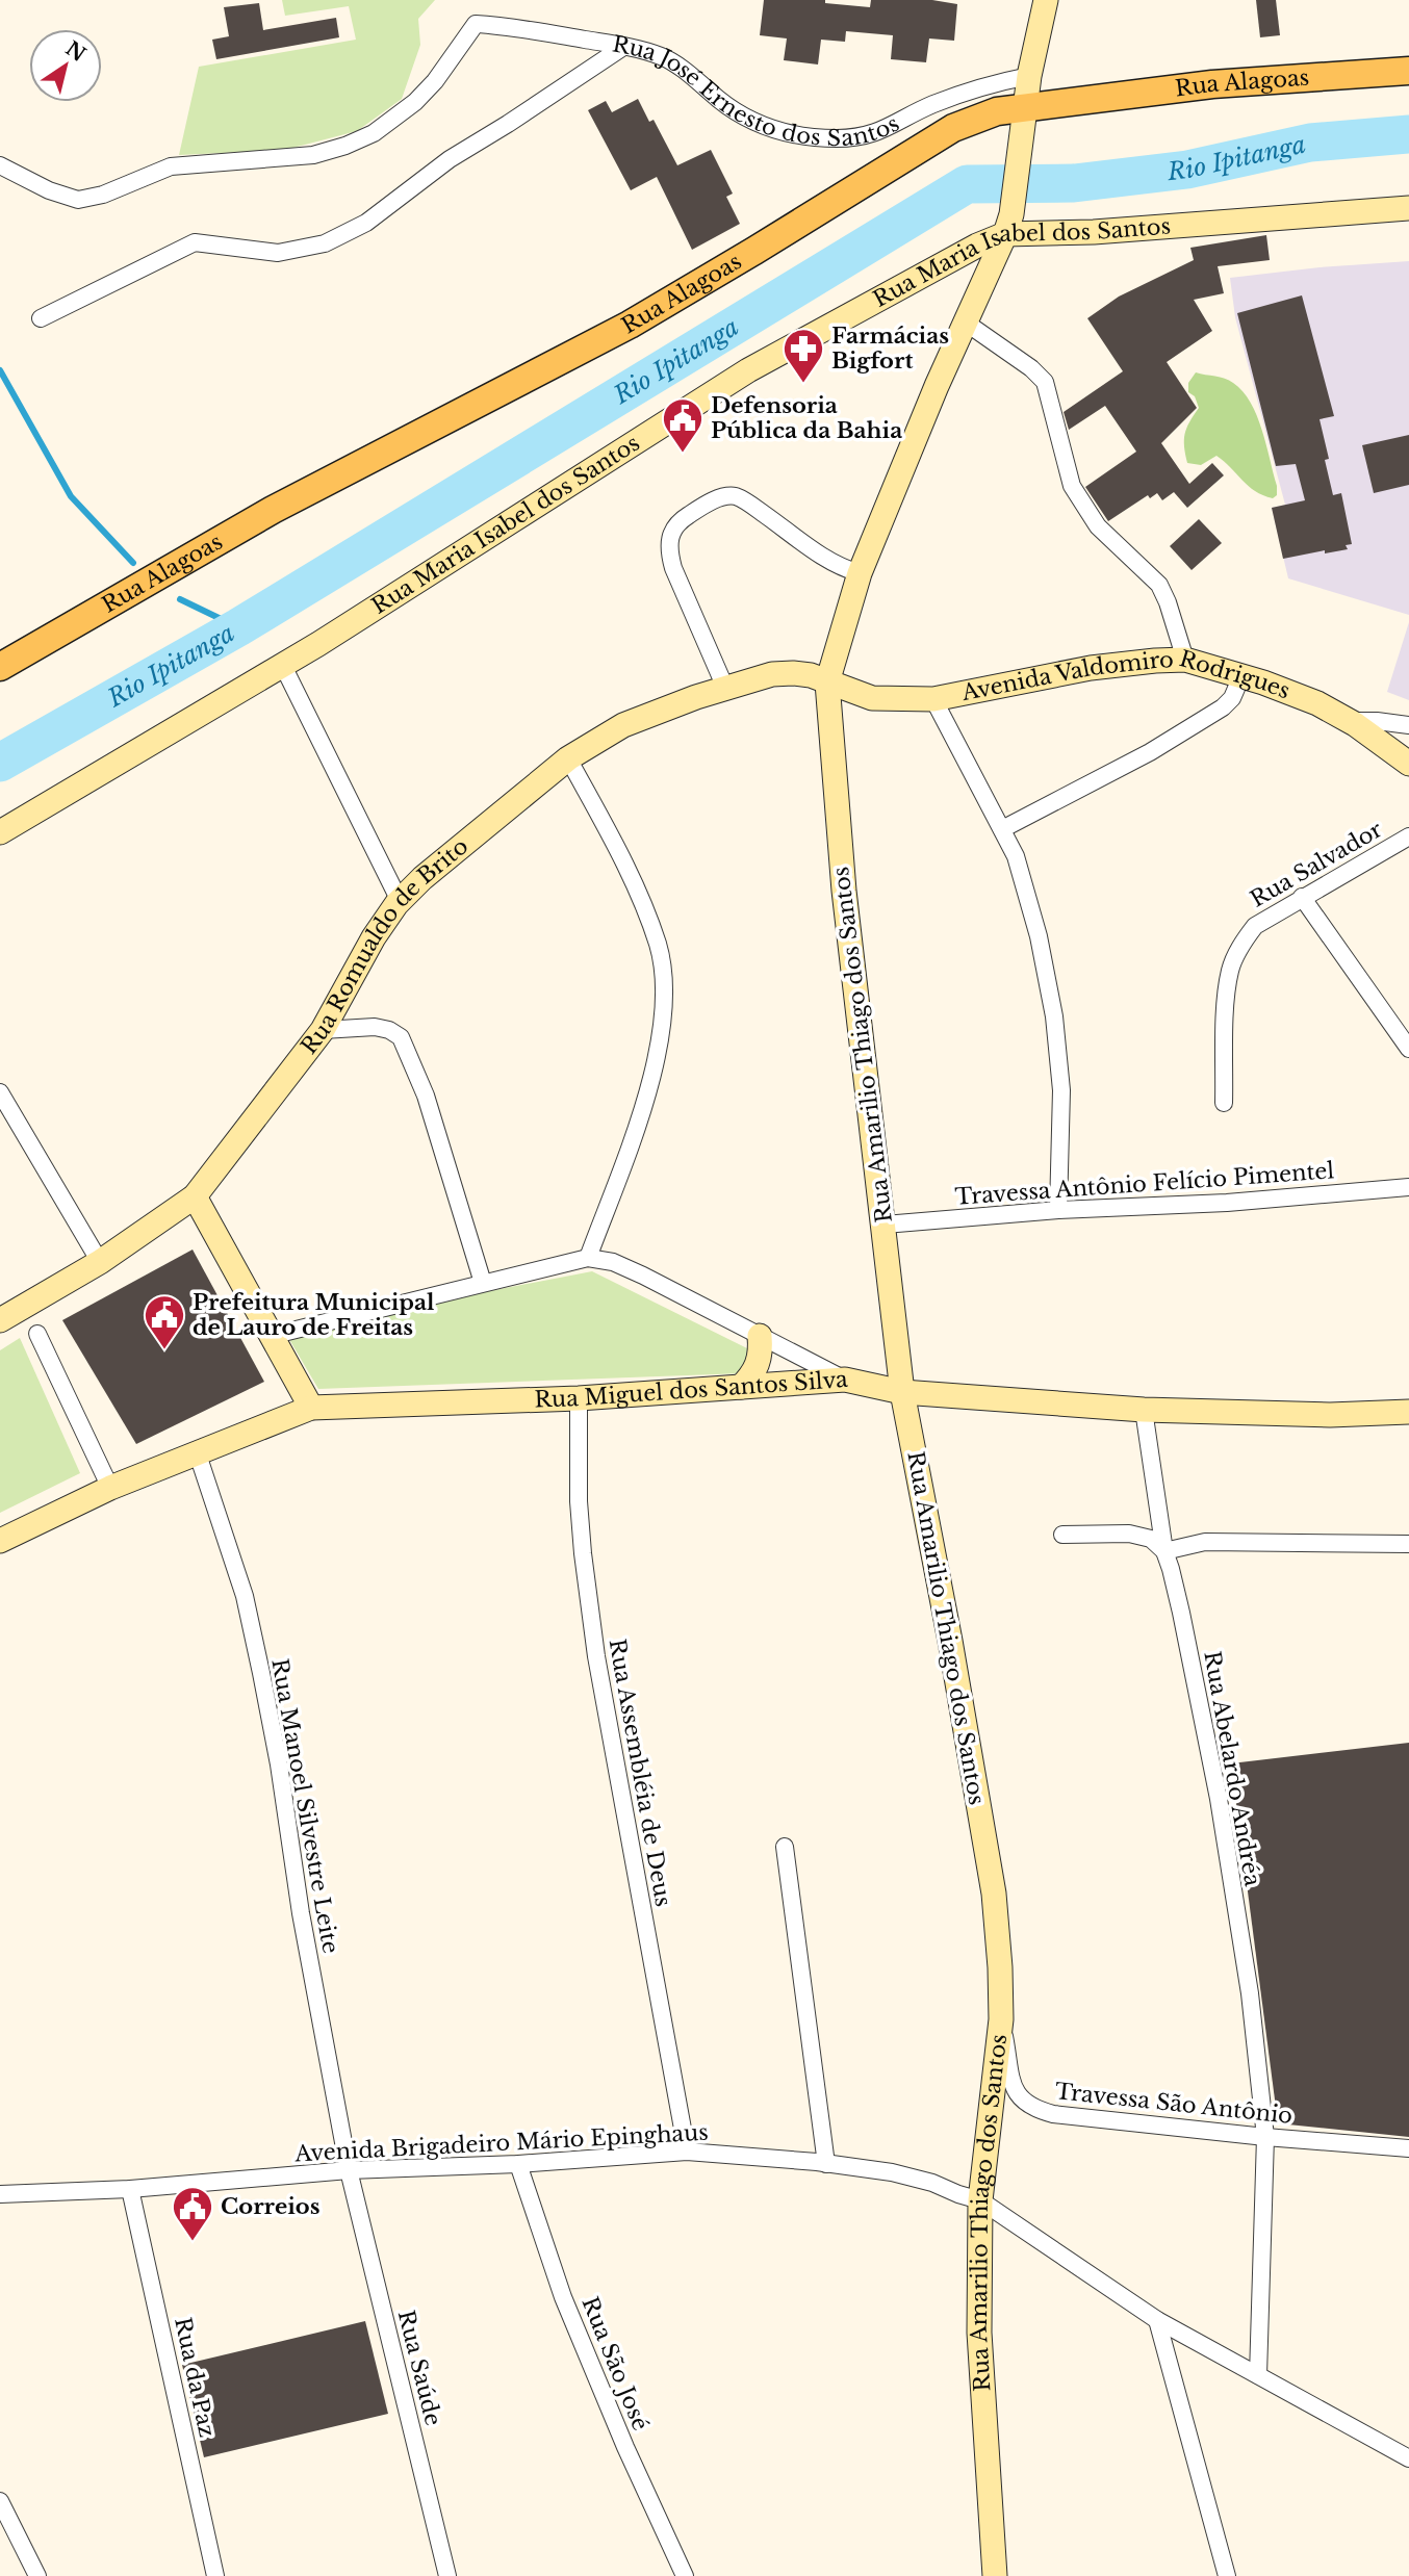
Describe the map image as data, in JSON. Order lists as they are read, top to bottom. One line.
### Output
{"streets":{"main road":["Rua Alagoas","Rua Maria Isabel dos Santos","Avenida Valdomiro Rodrigues","Rua Romualdo de Brito","Rua Amarilio Thiago dos Santos","Rua Miguel dos Santos Silva"],"street":["Rua José Ernesto dos Santos","Rua Salvador","Travessa Antônio Felício Pimentel","Rua Abelardo Andréa","Rua Assembléia de Deus","Rua Manoel Silvestre Leite","Travessa São Antônio","Avenida Brigadeiro Mário Epinghaus","Rua São José","Rua Saúde","Rua da Paz"]},"crossings":[["Avenida Valdomiro Rodrigues","Rua Romualdo de Brito"],["Avenida Valdomiro Rodrigues","Rua Amarilio Thiago dos Santos"],["Rua Romualdo de Brito","Rua Amarilio Thiago dos Santos"],["Rua Amarilio Thiago dos Santos","Travessa Antônio Felício Pimentel"],["Rua Amarilio Thiago dos Santos","Rua Miguel dos Santos Silva"],["Rua Amarilio Thiago dos Santos","Travessa São Antônio"],["Rua Amarilio Thiago dos Santos","Avenida Brigadeiro Mário Epinghaus"],["Rua Miguel dos Santos Silva","Rua Abelardo Andréa"],["Rua Miguel dos Santos Silva","Rua Assembléia de Deus"],["Rua Miguel dos Santos Silva","Rua Manoel Silvestre Leite"],["Rua Abelardo Andréa","Travessa São Antônio"],["Rua Abelardo Andréa","Avenida Brigadeiro Mário Epinghaus"],["Rua Assembléia de Deus","Avenida Brigadeiro Mário Epinghaus"],["Rua Manoel Silvestre Leite","Avenida Brigadeiro Mário Epinghaus"],["Rua Manoel Silvestre Leite","Rua Saúde"],["Avenida Brigadeiro Mário Epinghaus","Rua São José"],["Avenida Brigadeiro Mário Epinghaus","Rua Saúde"],["Avenida Brigadeiro Mário Epinghaus","Rua da Paz"]],"water":["Rio Ipitanga"],"places":{"pharmacy":["Farmácias Bigfort"],"public building":["Defensoria Pública da Bahia","Prefeitura Municipal de Lauro de Freitas","Correios"]},"north":"top right"}
